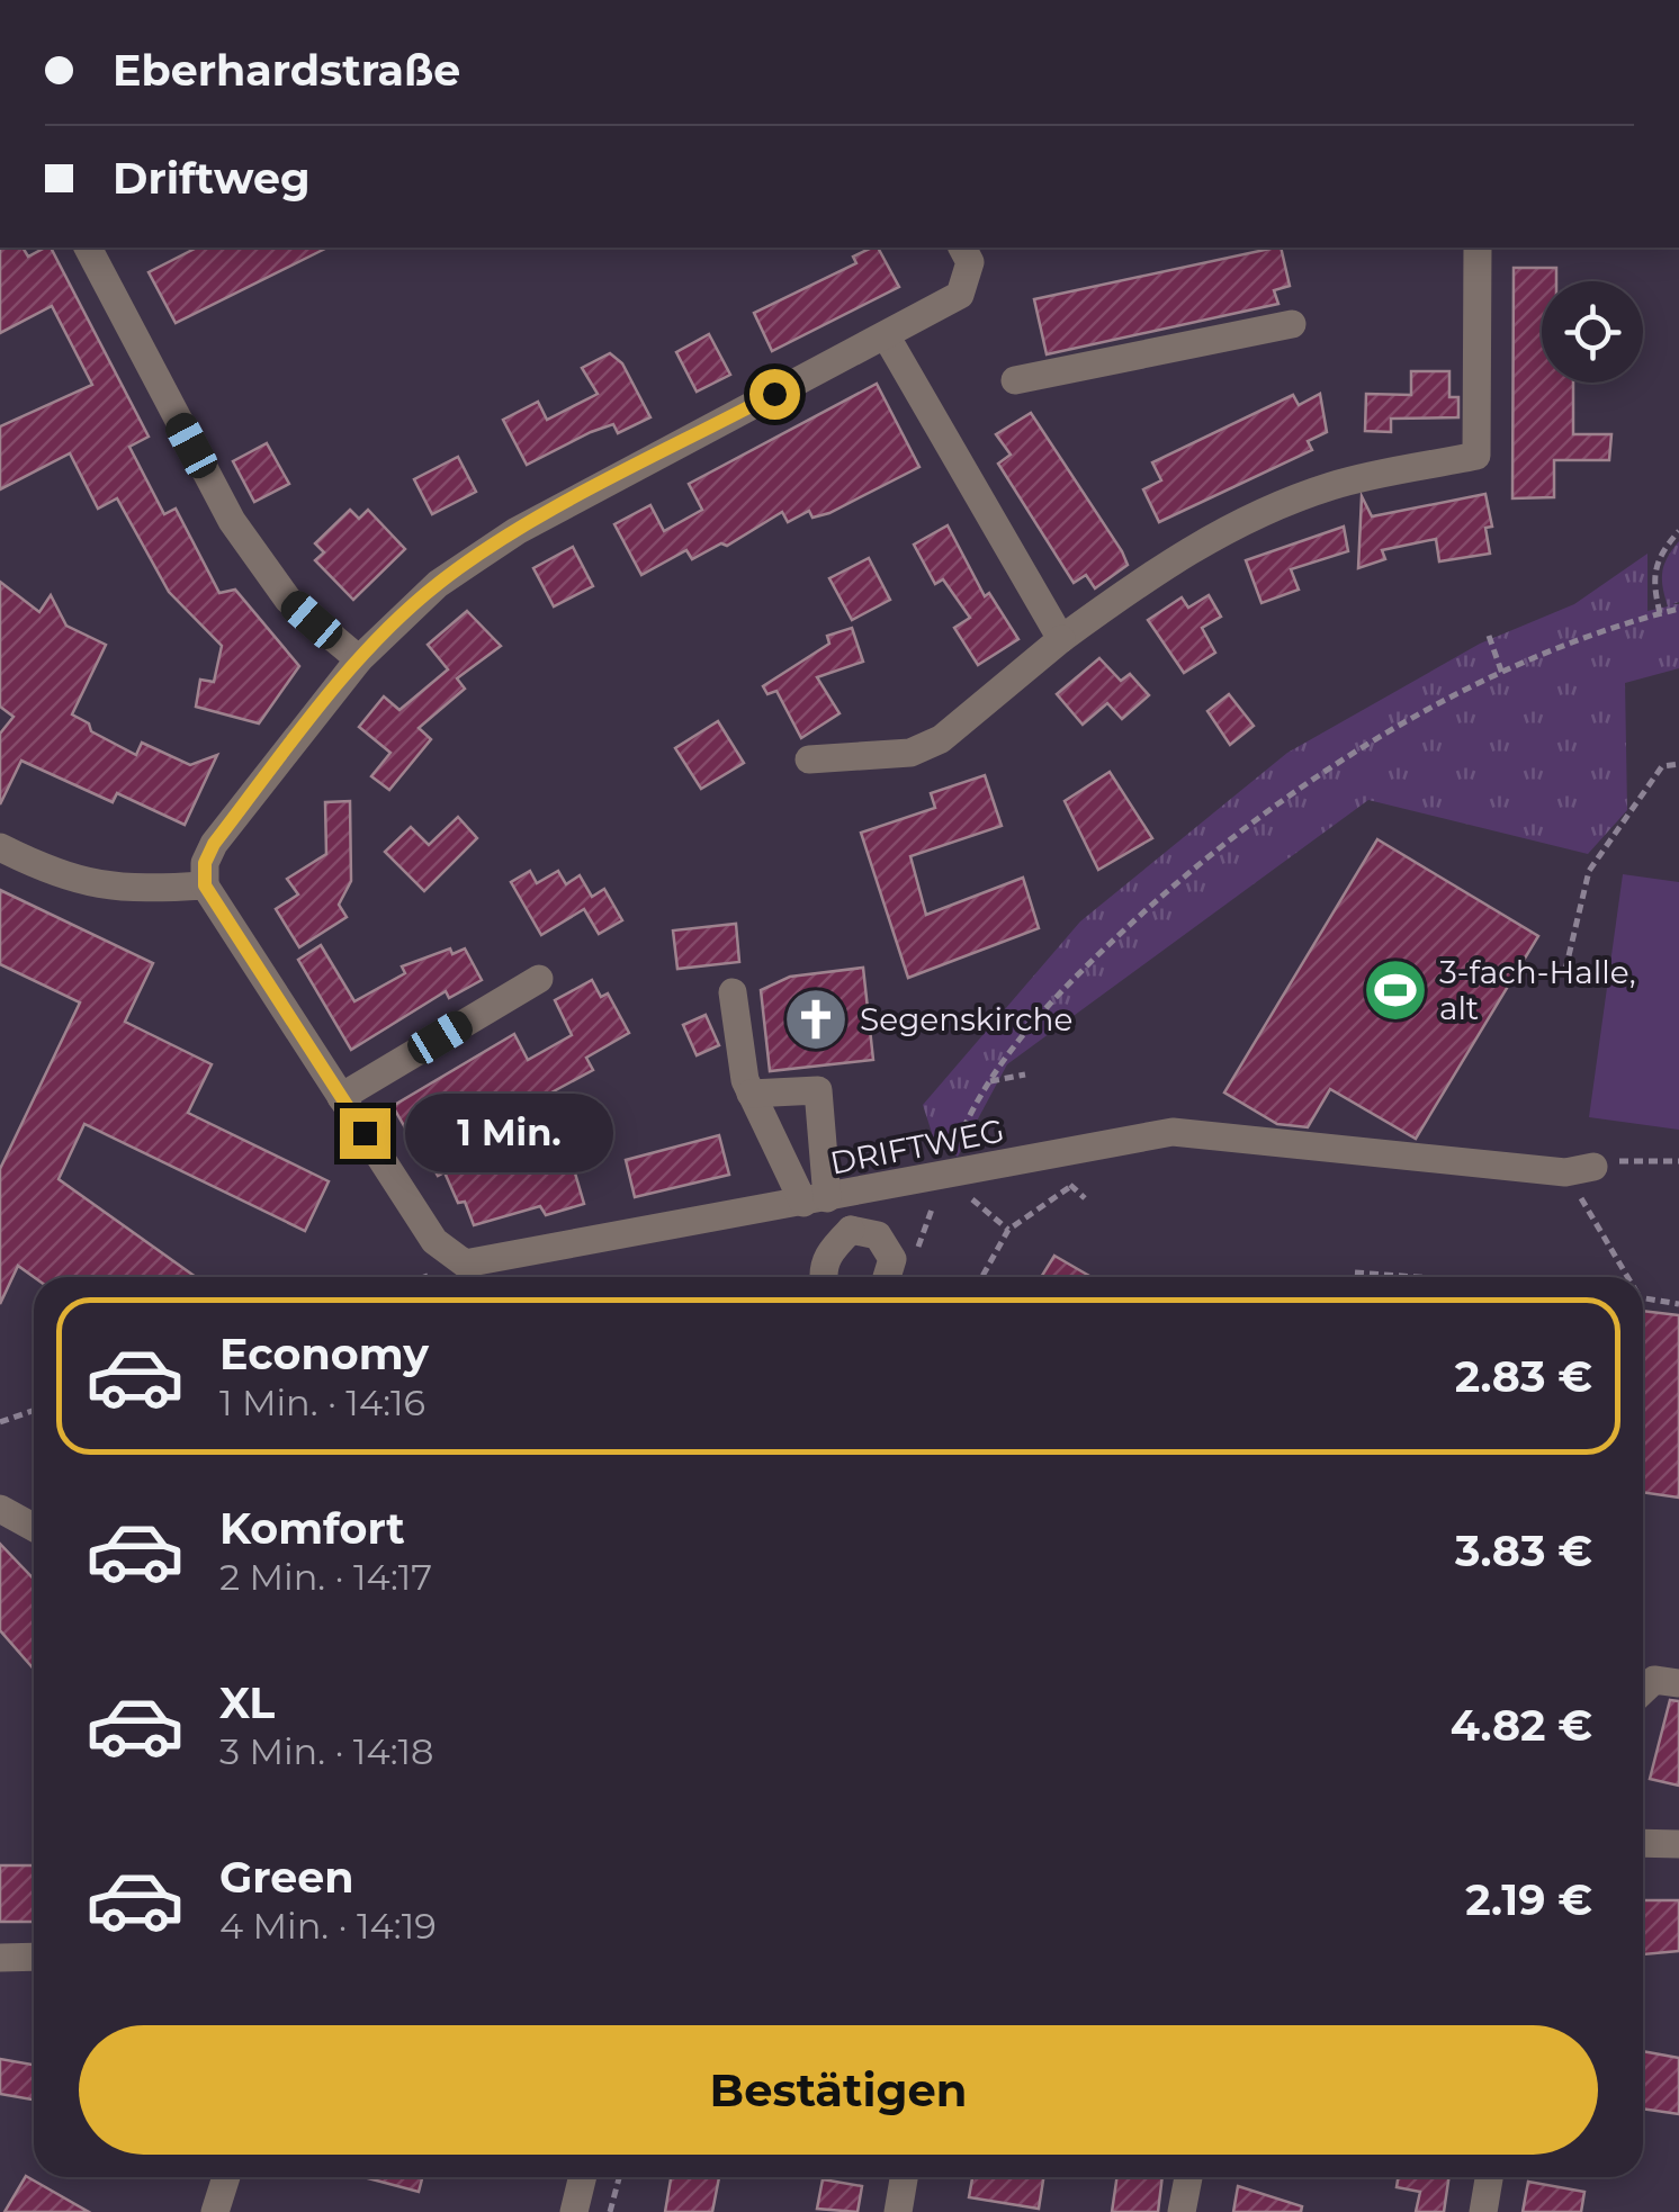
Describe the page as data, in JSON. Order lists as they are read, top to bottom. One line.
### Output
{"streets":{"street":["DRIFTWEG"]},"places":{"sports":["3-fach-Halle, alt"],"church":["Segenskirche"]},"page":{"banner":["Eberhardstraße","Driftweg"],"bubble":"1 Min.","list":[{"name":"Economy","note":"1 Min. · 14:16","value":"2.83 €"},{"name":"Komfort","note":"2 Min. · 14:17","value":"3.83 €"},{"name":"XL","note":"3 Min. · 14:18","value":"4.82 €"},{"name":"Green","note":"4 Min. · 14:19","value":"2.19 €"}],"buttons":"Bestätigen"}}
